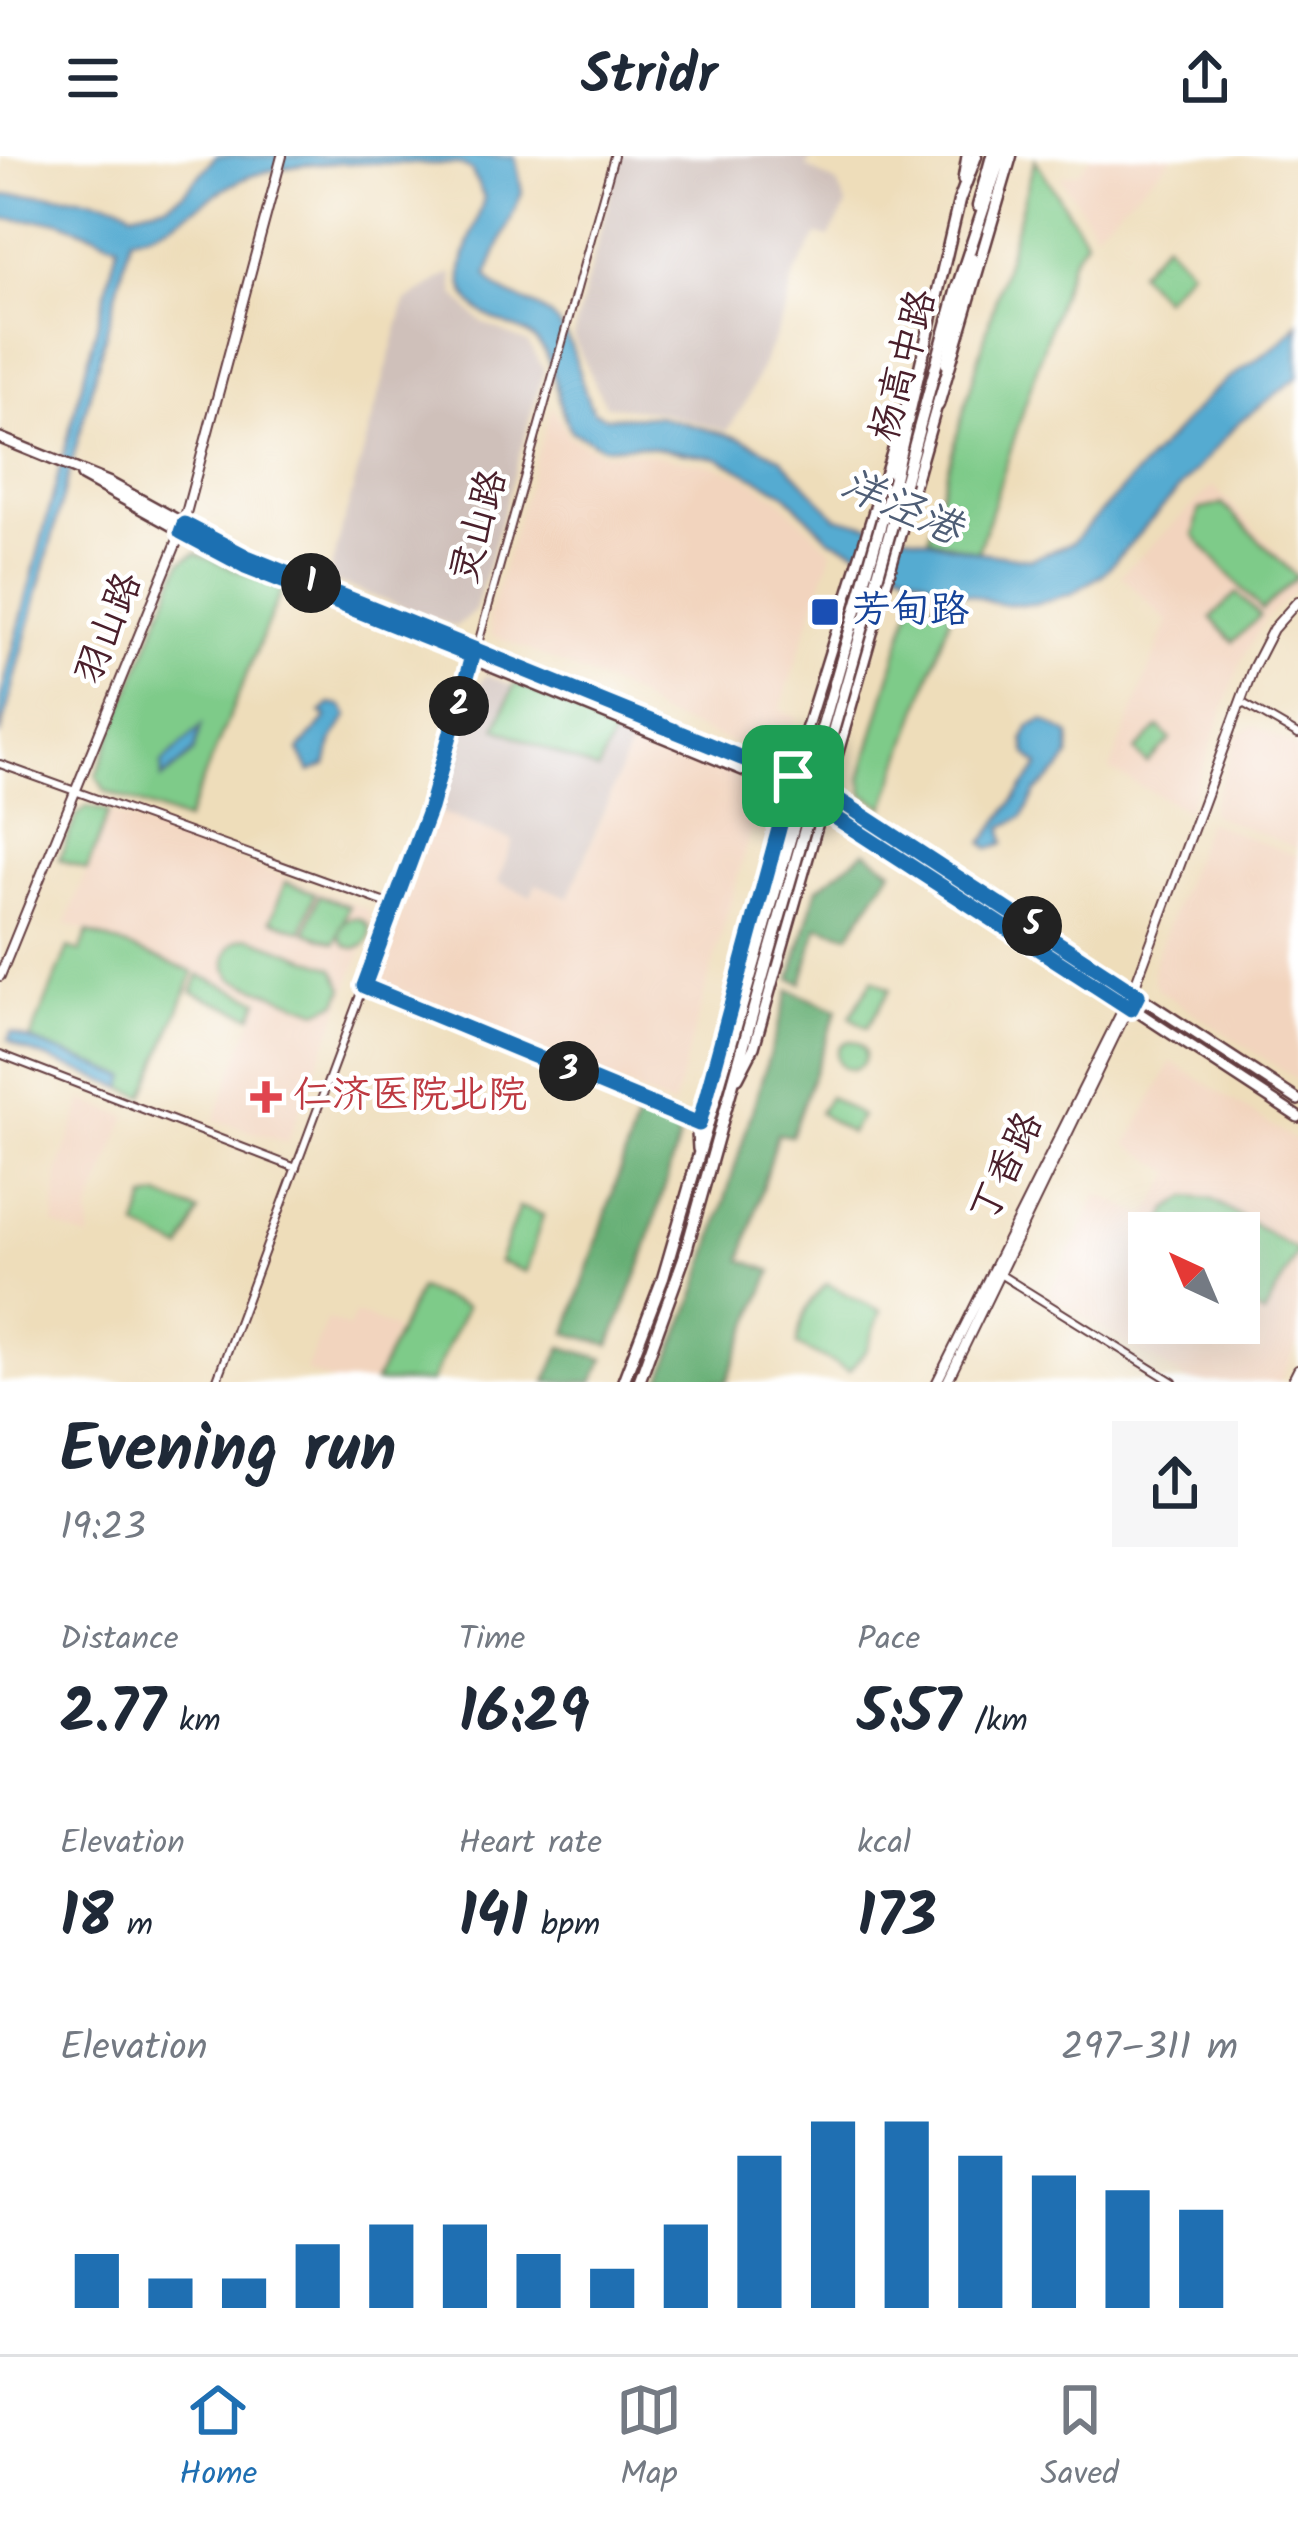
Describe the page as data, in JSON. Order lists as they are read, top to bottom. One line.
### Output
{"streets":{"highway":["杨高中路"],"street":["灵山路","羽山路","丁香路"]},"water":["洋泾港"],"places":{"transit":["芳甸路"],"health":["仁济医院北院"]},"north":"top left","page":{"header":"Stridr","pins":["1","2","5","3"],"heading":["Evening run","19:23"],"stats":[["Distance","2.77 km"],["Time","16:29"],["Pace","5:57 /km"],["Elevation","18 m"],["Heart rate","141 bpm"],["kcal","173"]],"chart":["Elevation","297–311 m"],"tabs":["Home","Map","Saved"]}}
